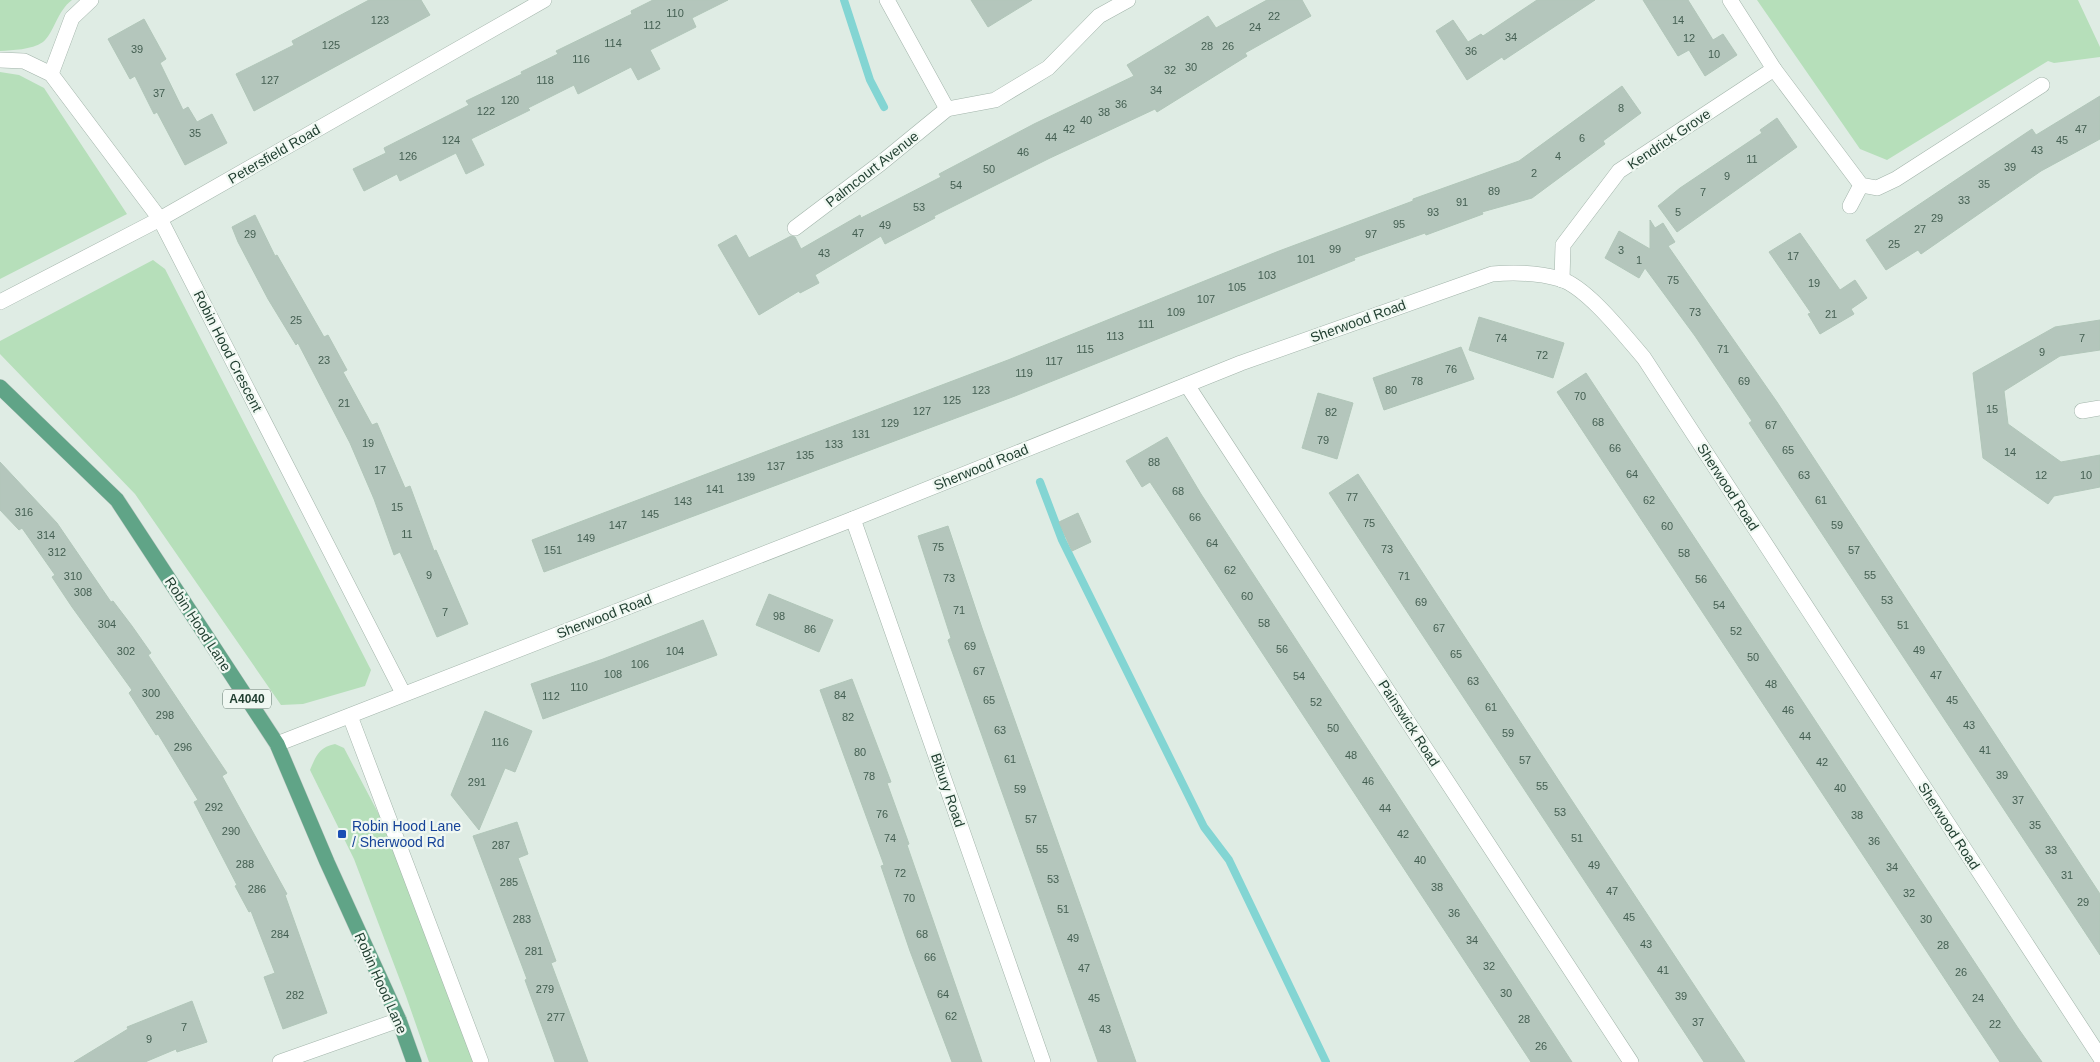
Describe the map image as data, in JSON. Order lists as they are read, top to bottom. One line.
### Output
{"streets":{"main road":["Robin Hood Lane","A4040"],"street":["Kendrick Grove","Petersfield Road","Palmcourt Avenue","Sherwood Road","Robin Hood Crescent","Painswick Road","Bibury Road"]},"crossings":[["Kendrick Grove","Sherwood Road"],["Petersfield Road","Robin Hood Crescent"],["Sherwood Road","Robin Hood Crescent"],["Sherwood Road","Robin Hood Lane"],["Sherwood Road","Painswick Road"],["Sherwood Road","Bibury Road"]],"places":{"transit":["Robin Hood Lane / Sherwood Rd"]},"house_numbers":["110","22","123","14","112","24","34","12","114","125","28","26","39","36","10","116","30","32","127","118","34","37","120","36","8","122","38","40","42","47","35","44","6","124","45","43","46","126","4","11","39","50","2","9","35","54","89","7","33","91","53","93","5","29","95","49","27","47","29","97","25","99","3","43","17","101","1","103","75","19","105","107","109","73","21","25","111","113","74","7","115","71","9","72","23","117","76","119","78","69","123","80","70","125","21","15","127","82","68","129","67","131","79","19","133","66","65","14","135","88","137","17","64","63","12","10","139","141","68","77","62","61","143","15","316","145","66","75","147","59","60","11","314","149","64","75","73","151","57","312","58","62","9","55","310","71","73","56","308","60","53","69","54","71","7","98","58","304","51","67","86","52","69","56","49","302","104","65","50","106","67","108","47","54","63","48","110","300","84","112","65","45","52","61","46","298","82","43","50","63","59","44","116","296","41","80","48","61","57","42","39","78","46","291","55","40","59","37","292","44","53","76","38","57","35","290","42","74","51","36","287","55","33","40","288","49","34","72","31","53","285","38","286","47","32","70","29","51","36","45","283","30","284","68","49","34","43","28","281","66","32","47","41","26","279","30","64","282","39","45","24","62","277","28","37","22","7","43","9","26"]}
